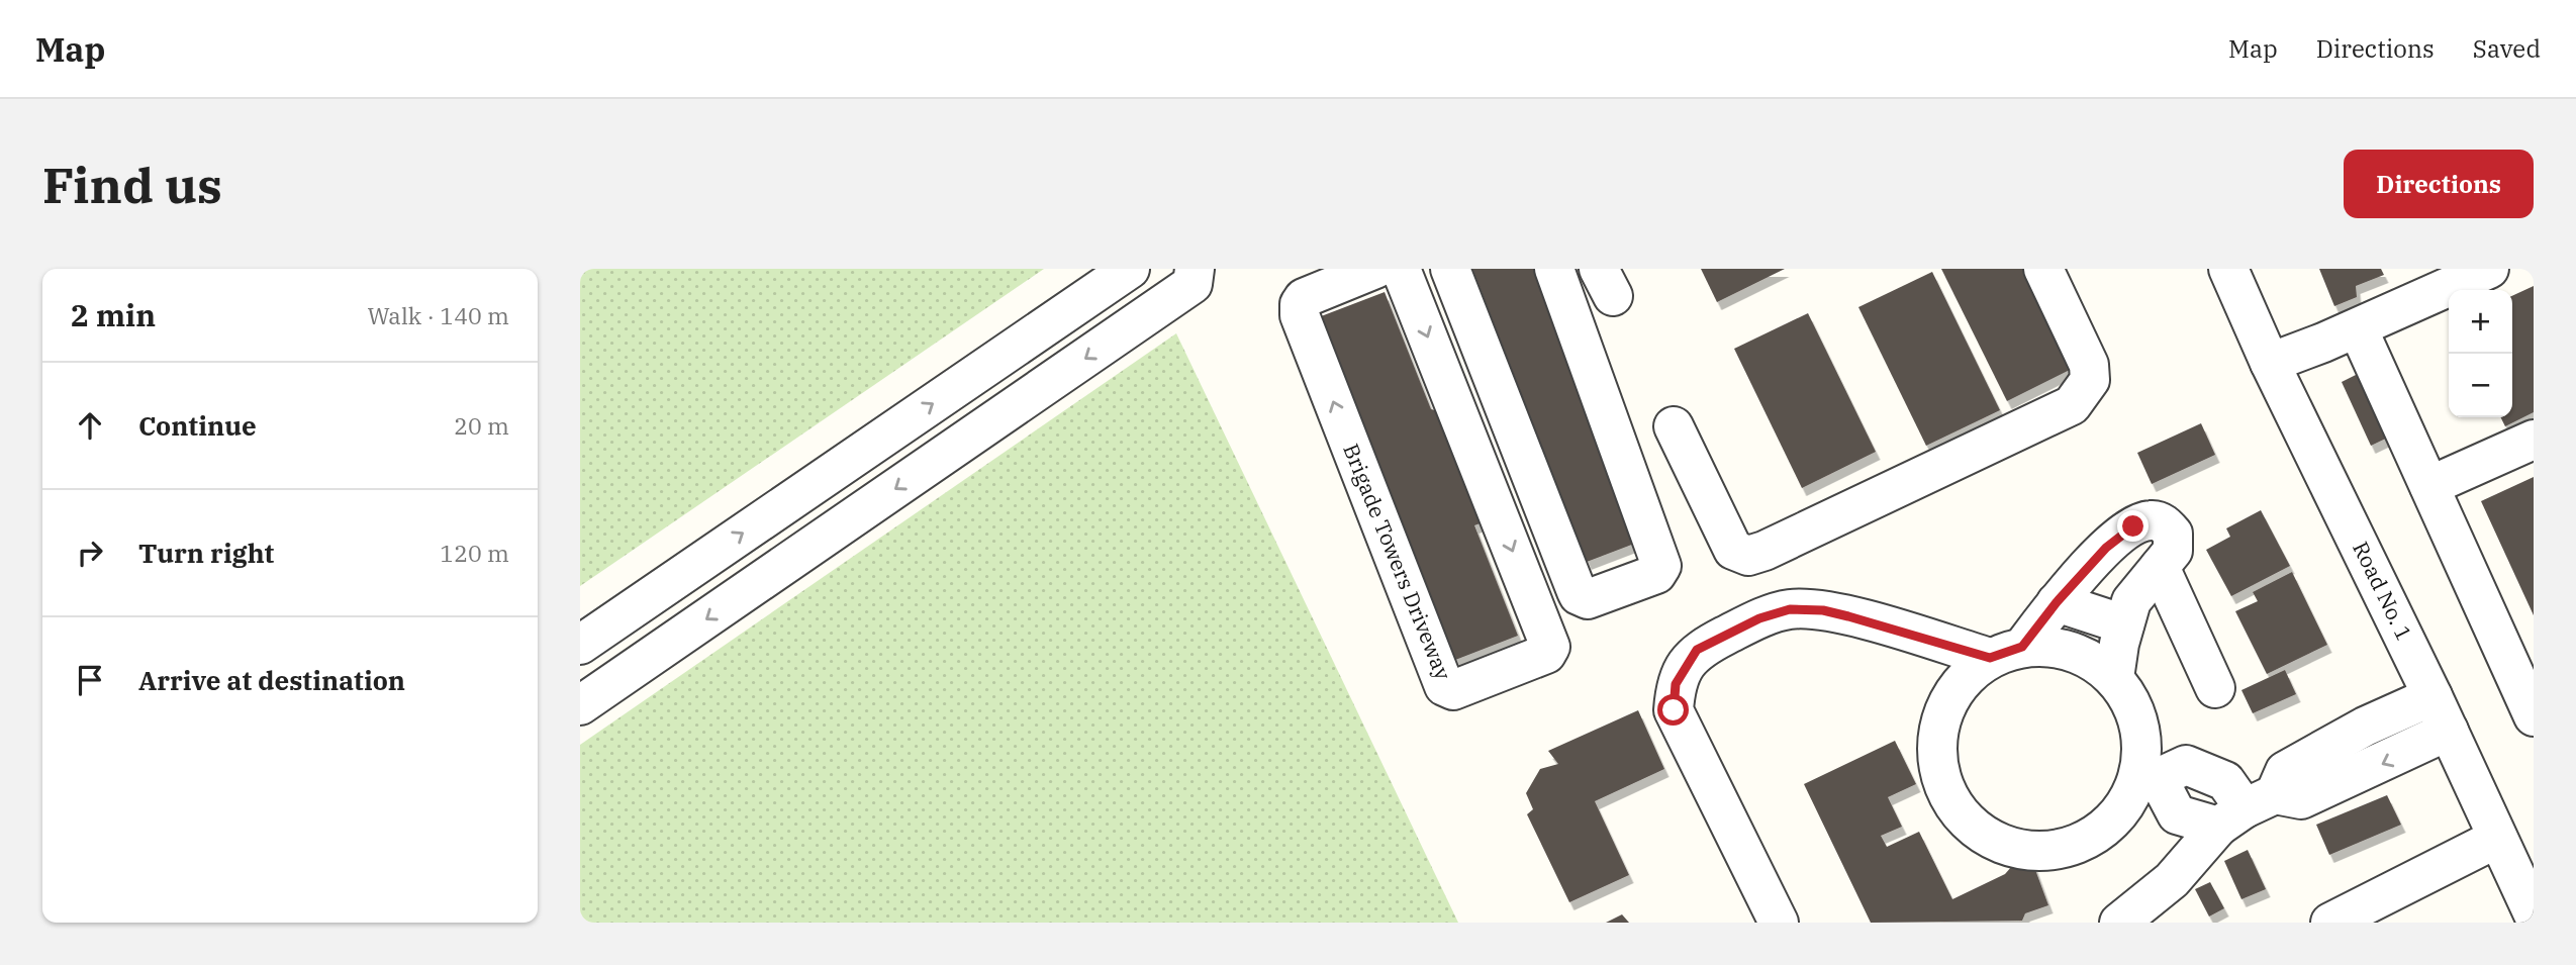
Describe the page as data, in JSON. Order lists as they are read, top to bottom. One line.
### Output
{"streets":{"street":["Brigade Towers Driveway","Road No. 1"]},"page":{"header":"Map","nav":["Map","Directions","Saved"],"buttons":"Directions","title":"Find us","heading":["2 min","Walk · 140 m"],"map_buttons":["+","−"],"list":[["Continue","20 m"],["Turn right","120 m"],"Arrive at destination"]}}
